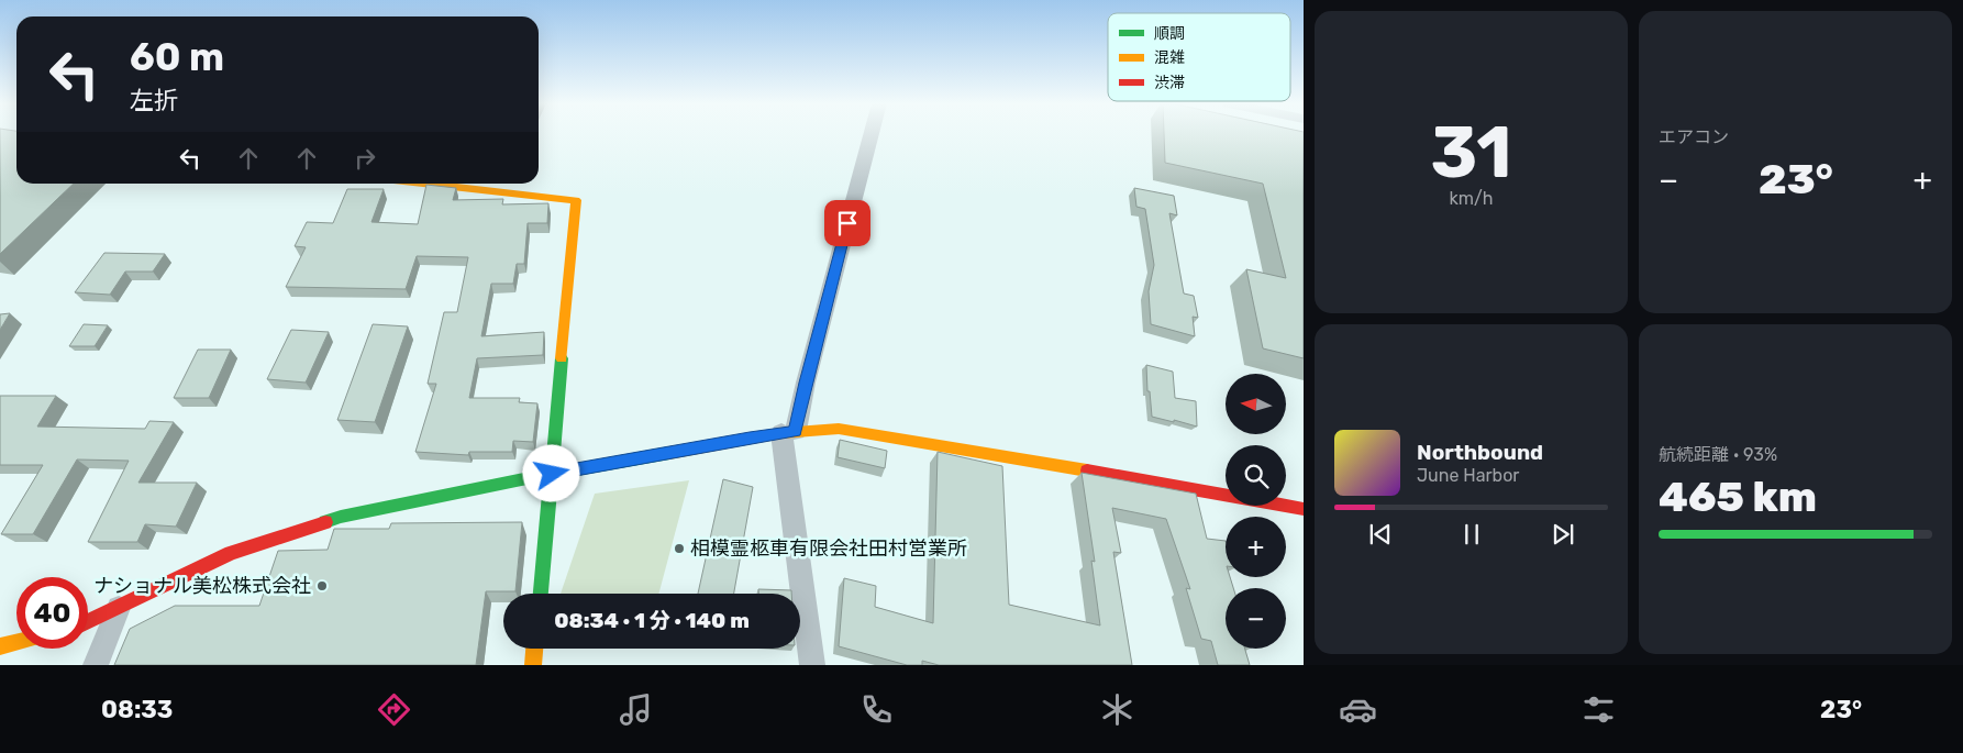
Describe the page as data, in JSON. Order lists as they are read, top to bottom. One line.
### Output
{"places":["相模霊柩車有限会社田村営業所","ナショナル美松株式会社"],"legend":["順調","混雑","渋滞"],"north":"left","page":{"tile":[["31","km/h"],"エアコン",["航続距離 · 93%","465 km"]],"turn":["60 m","左折"],"heat":["−","23°","+"],"map_buttons":["+","−"],"song":["Northbound","June Harbor"],"limit":"40","trip":"08:34 · 1 分 · 140 m","tabs":["08:33","23°"]}}
